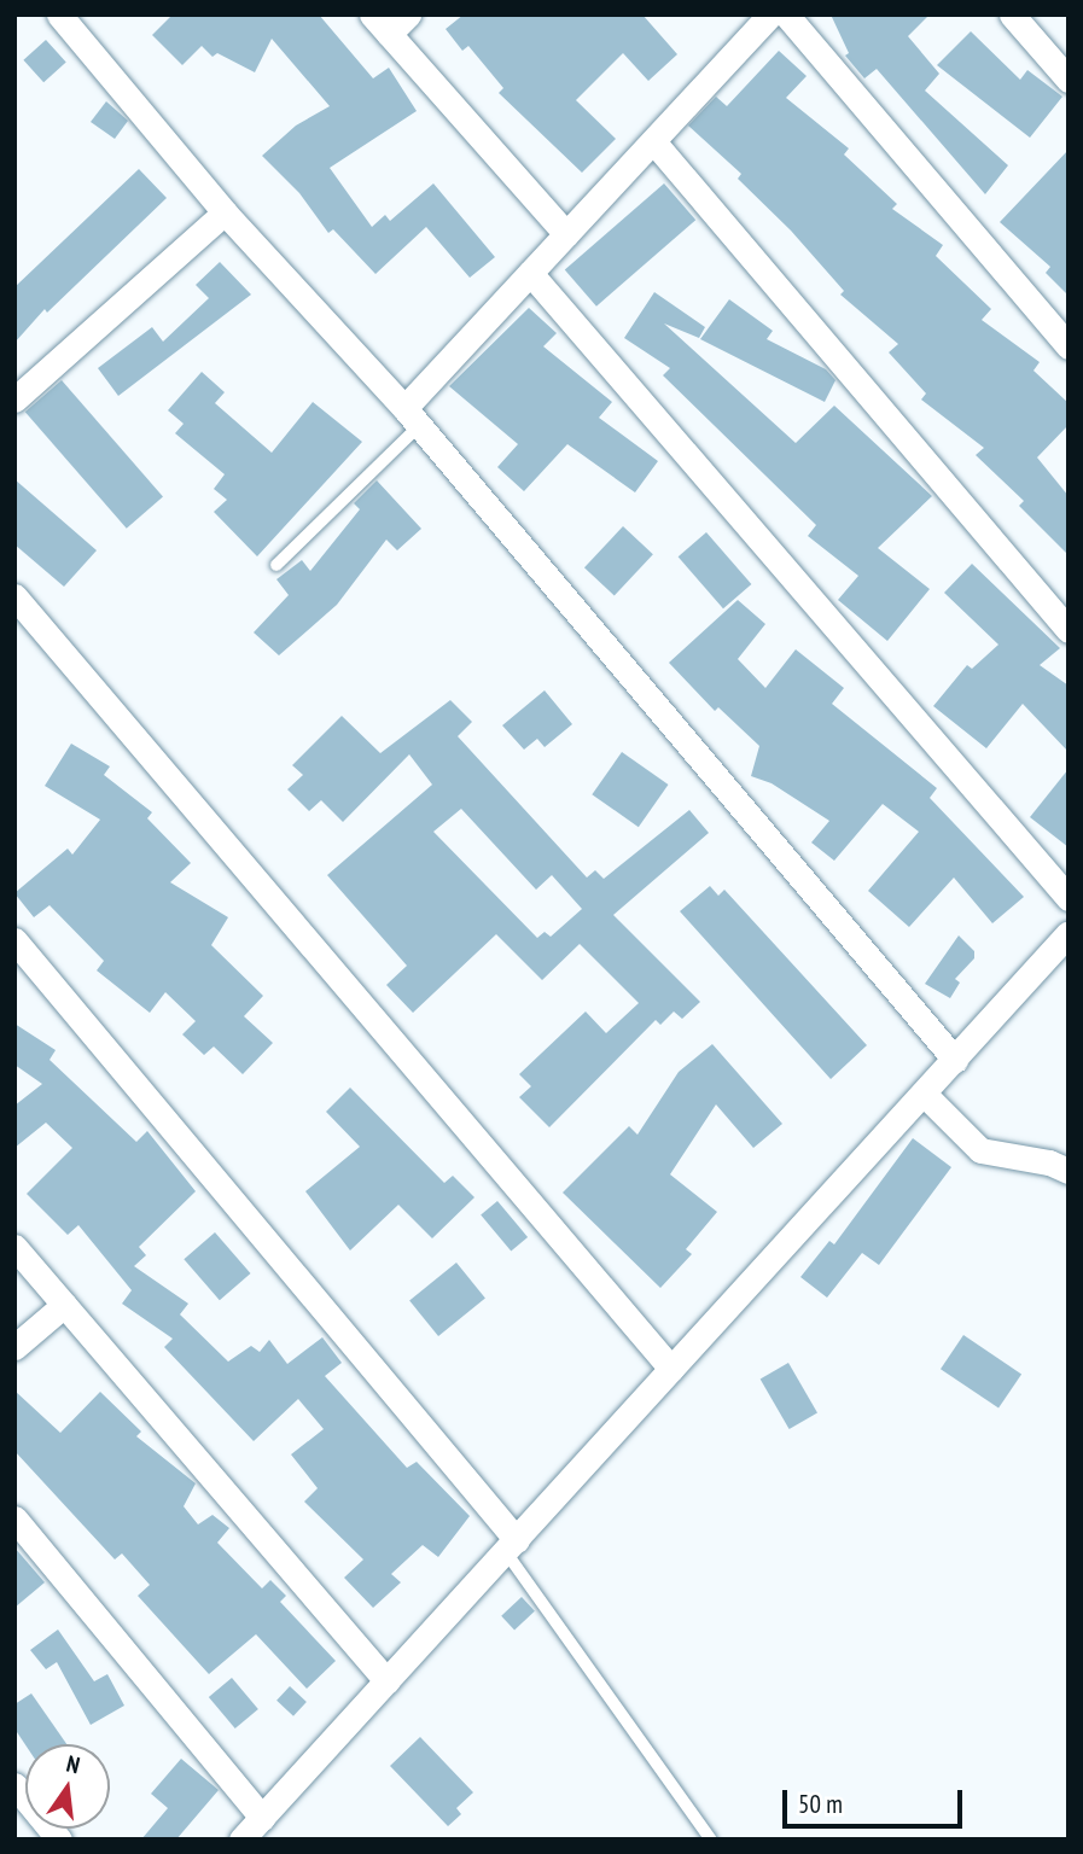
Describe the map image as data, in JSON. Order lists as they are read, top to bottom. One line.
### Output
{"scale_bar":"50 m","north":"top"}
